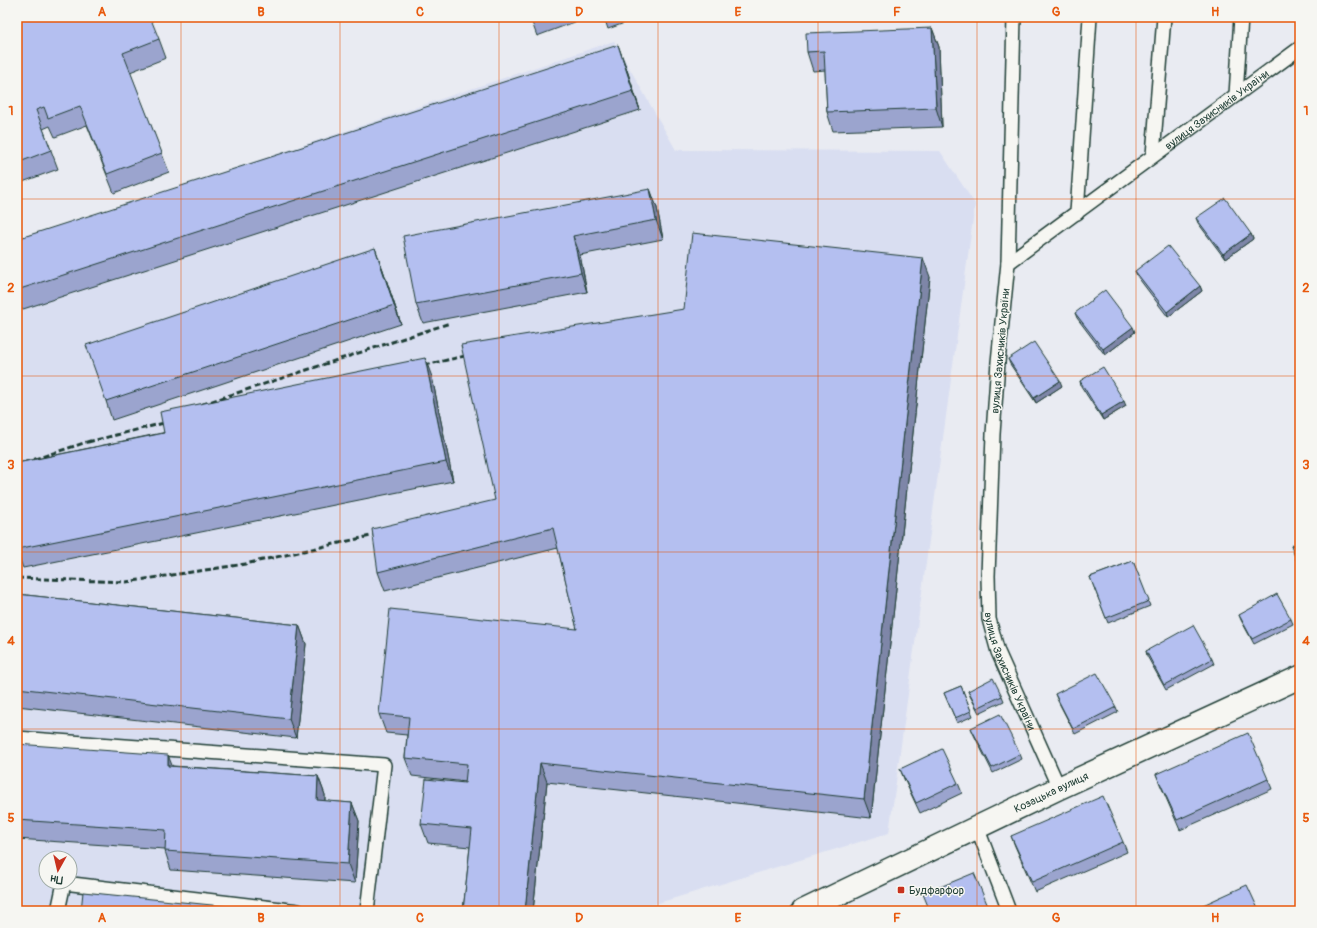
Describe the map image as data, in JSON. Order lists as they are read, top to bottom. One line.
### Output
{"streets":{"street":["Козацька вулиця"],"lane":["вулиця Захисників України"]},"crossings":[["вулиця Захисників України","Козацька вулиця"]],"places":{"transit":["Будфарфор"]},"north":"bottom","grid":{"columns":["A","B","C","D","E","F","G","H"],"rows":["1","2","3","4","5"]}}
